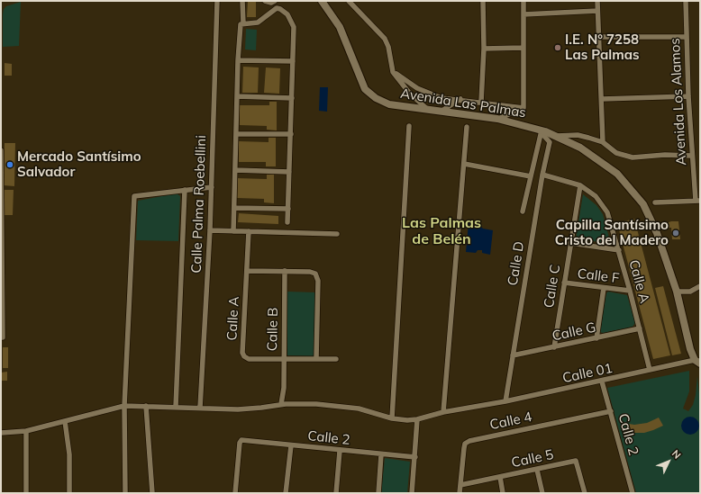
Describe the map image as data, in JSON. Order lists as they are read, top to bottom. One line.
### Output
{"streets":{"main road":["Avenida Las Palmas"],"street":["Avenida Los Alamos","Calle Palma Roebellini","Calle D","Calle F","Calle A","Calle C","Calle B","Calle G","Calle 01","Calle 4","Calle 2","Calle 5"]},"crossings":[["Avenida Las Palmas","Calle D"],["Avenida Las Palmas","Calle 01"],["Calle Palma Roebellini","Calle 01"],["Calle D","Calle A"],["Calle D","Calle G"],["Calle D","Calle 01"],["Calle F","Calle A"],["Calle F","Calle C"],["Calle A","Calle C"],["Calle A","Calle B"],["Calle A","Calle G"],["Calle A","Calle 01"],["Calle C","Calle G"],["Calle B","Calle 01"],["Calle 01","Calle 2"],["Calle 4","Calle 2"],["Calle 4","Calle 5"]],"districts":["Las Palmas de Belén"],"places":["I.E. N° 7258 Las Palmas","Mercado Santísimo Salvador","Capilla Santísimo Cristo del Madero"],"north":"top right"}
